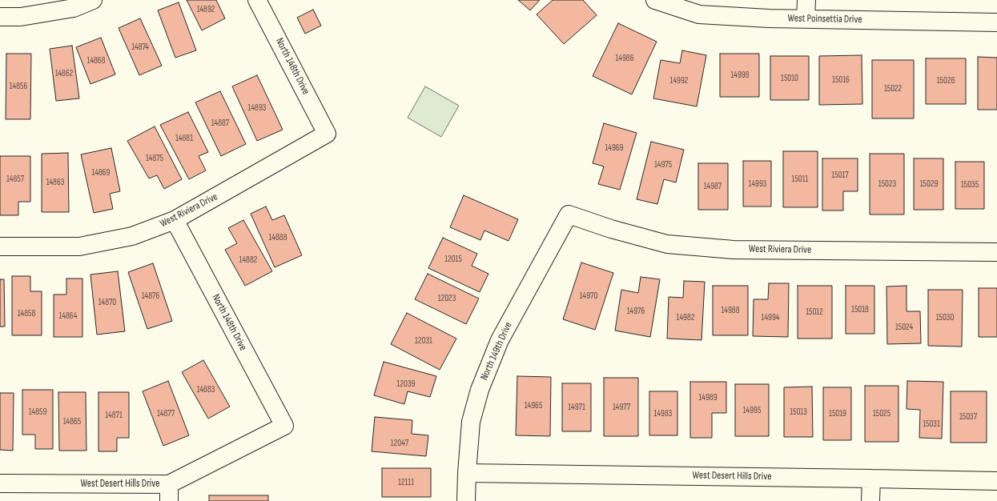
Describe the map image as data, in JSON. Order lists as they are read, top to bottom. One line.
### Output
{"streets":{"street":["West Poinsettia Drive","North 148th Drive","West Riviera Drive","North 149th Drive","West Desert Hills Drive"]},"crossings":[["North 148th Drive","West Riviera Drive"],["North 148th Drive","West Desert Hills Drive"],["West Riviera Drive","North 149th Drive"],["North 149th Drive","West Desert Hills Drive"]],"house_numbers":["14892","14874","14986","14868","14862","14998","15010","15016","14992","15028","14856","15022","14893","14887","14881","14969","14875","14975","14869","15017","14857","15011","14863","14993","15023","15029","15035","14987","14888","12015","14882","14876","14970","12023","14870","15018","14988","14976","15012","14858","14864","14982","14994","15030","15024","12031","12039","14883","14989","14965","14971","14977","14995","14859","15013","14877","14983","15019","15025","14871","15037","14865","15031","12047","12111"]}
